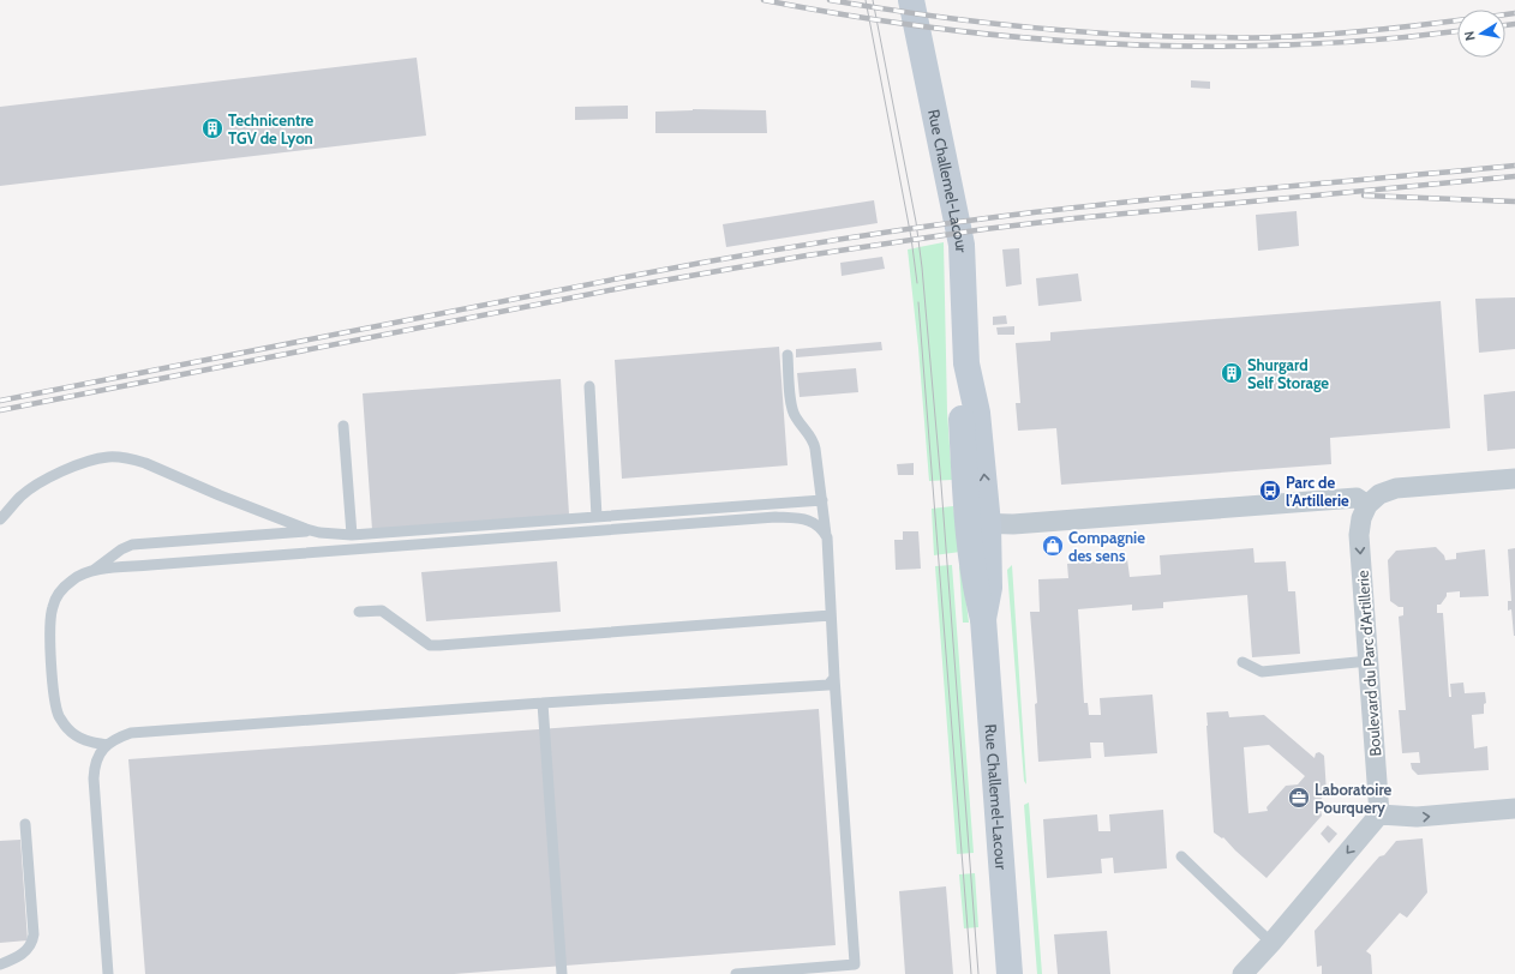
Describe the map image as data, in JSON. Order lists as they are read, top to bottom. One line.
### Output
{"streets":{"street":["Rue Challemel-Lacour","Boulevard du Parc d'Artillerie"]},"one_way":["Boulevard du Parc d'Artillerie"],"places":{"building":["Technicentre TGV de Lyon","Shurgard Self Storage"],"bus stop":["Parc de l'Artillerie"],"shop":["Compagnie des sens"],"office":["Laboratoire Pourquery"]},"north":"left"}
